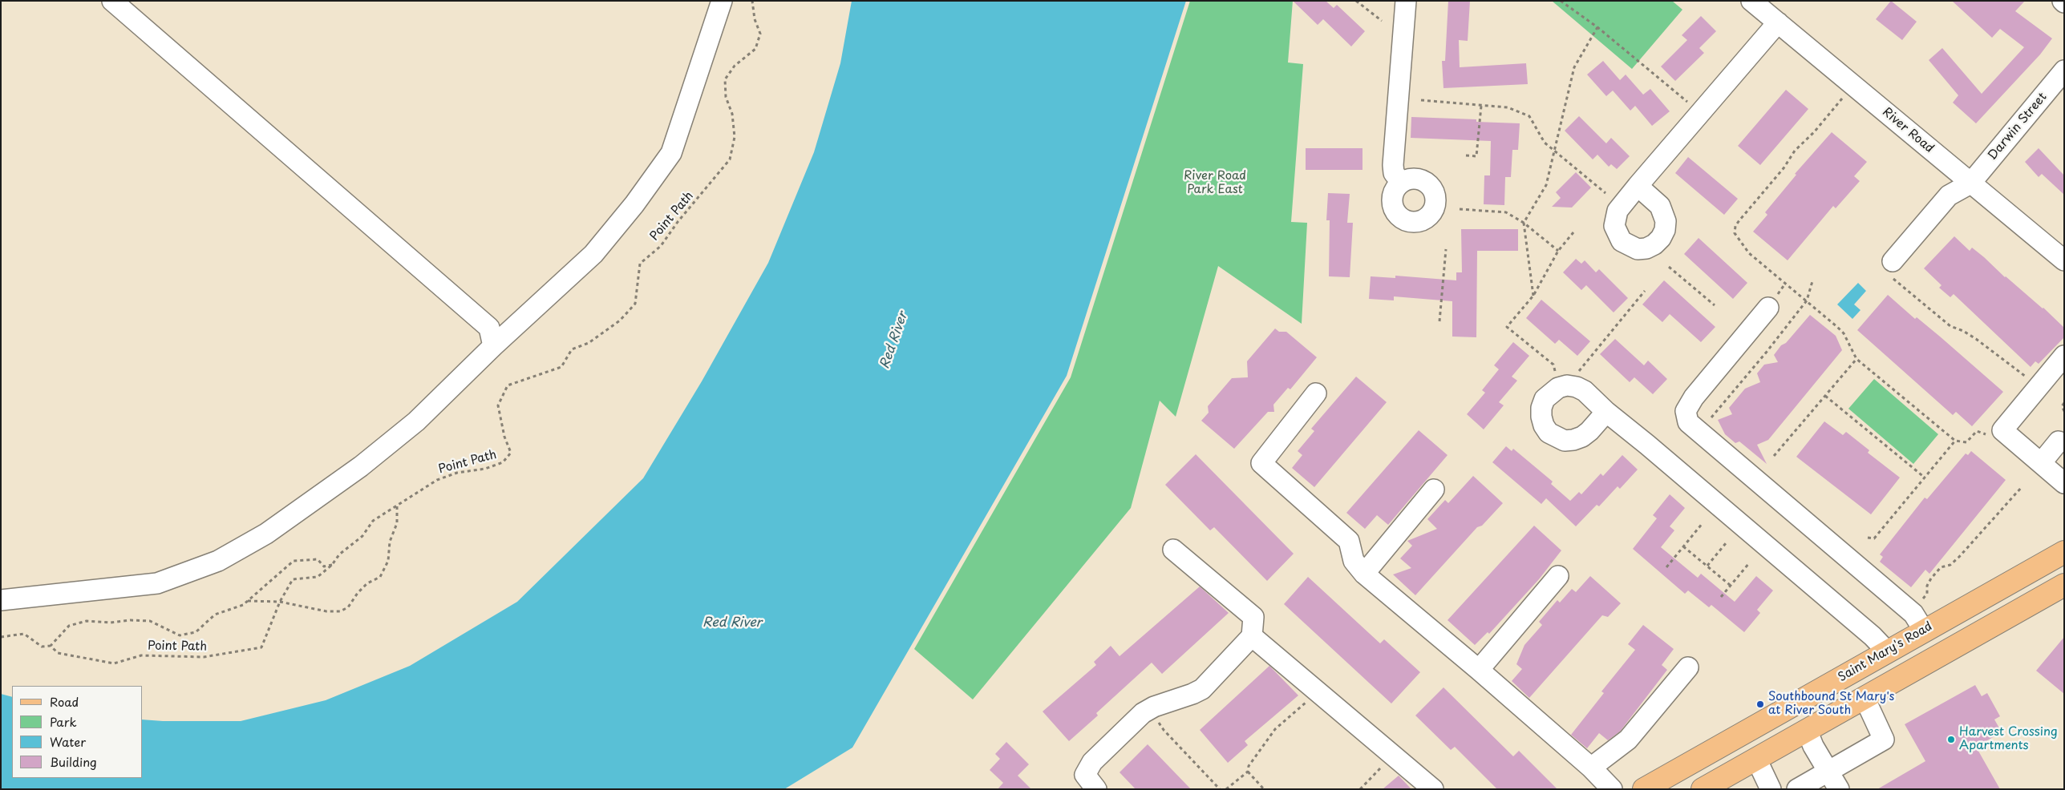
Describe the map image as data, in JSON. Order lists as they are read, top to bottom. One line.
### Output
{"streets":{"main road":["Saint Mary's Road"],"street":["Darwin Street","River Road"],"path":["Point Path"]},"crossings":[["Darwin Street","River Road"]],"water":["Red River"],"parks":["River Road Park East"],"places":["Southbound St Mary's at River South","Harvest Crossing Apartments"],"legend":["Road","Park","Water","Building"]}
